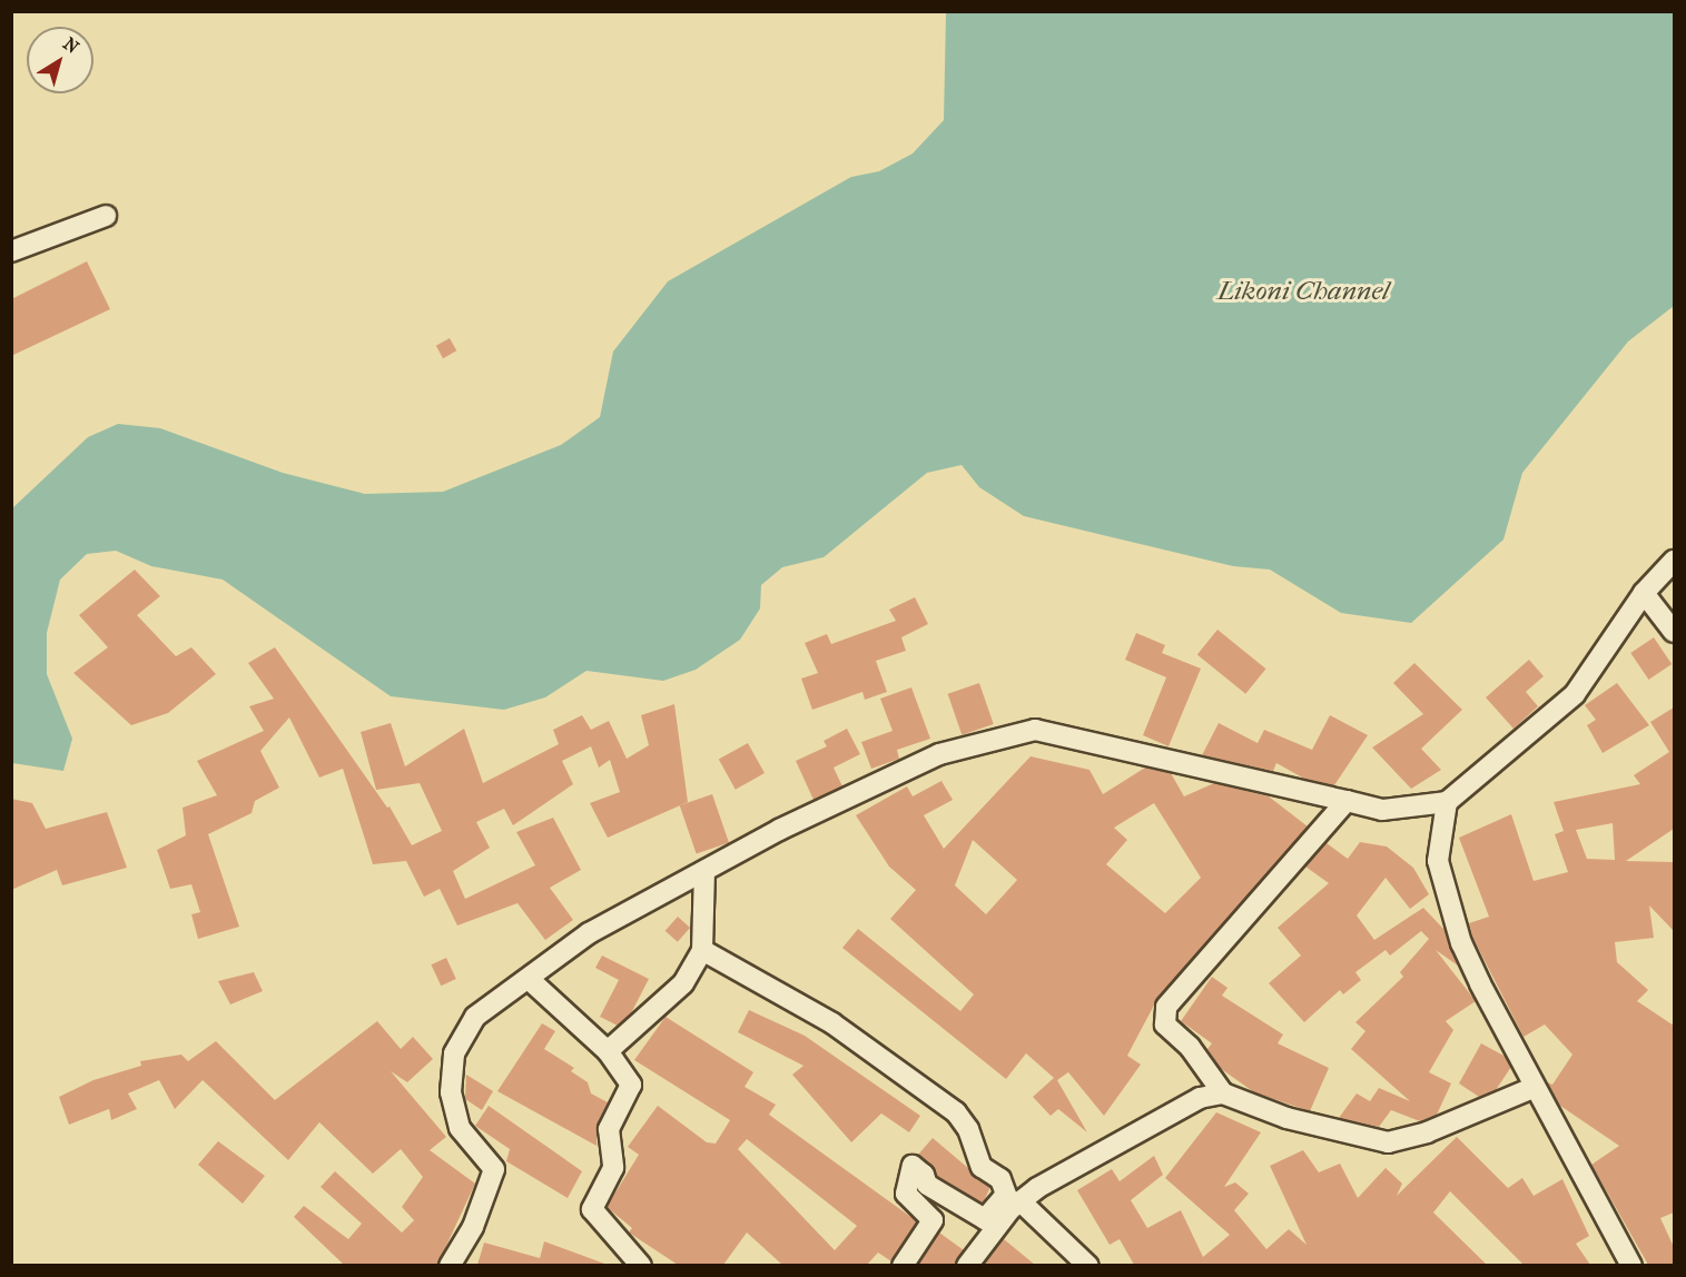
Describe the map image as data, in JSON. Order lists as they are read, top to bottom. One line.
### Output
{"water":["Likoni Channel"],"north":"top right"}
